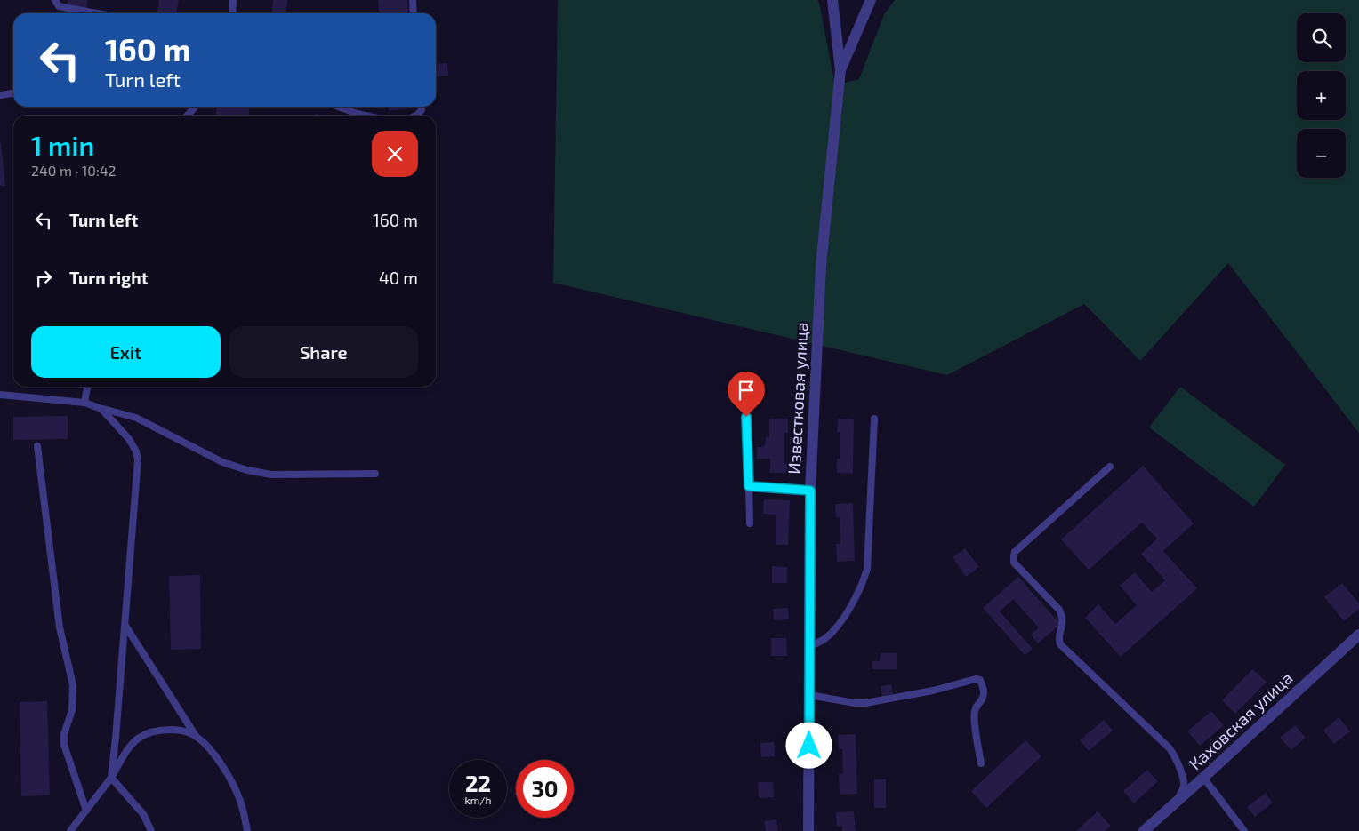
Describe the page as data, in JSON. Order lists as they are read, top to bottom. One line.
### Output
{"streets":{"street":["Известковая улица","Каховская улица"]},"page":{"map_buttons":["+","−"],"turn":["160 m","Turn left"],"heading":["1 min","240 m · 10:42"],"list":[{"name":"Turn left","value":"160 m"},{"name":"Turn right","value":"40 m"}],"buttons":["Exit","Share"],"speed":"22 km/h","limit":"30"}}
